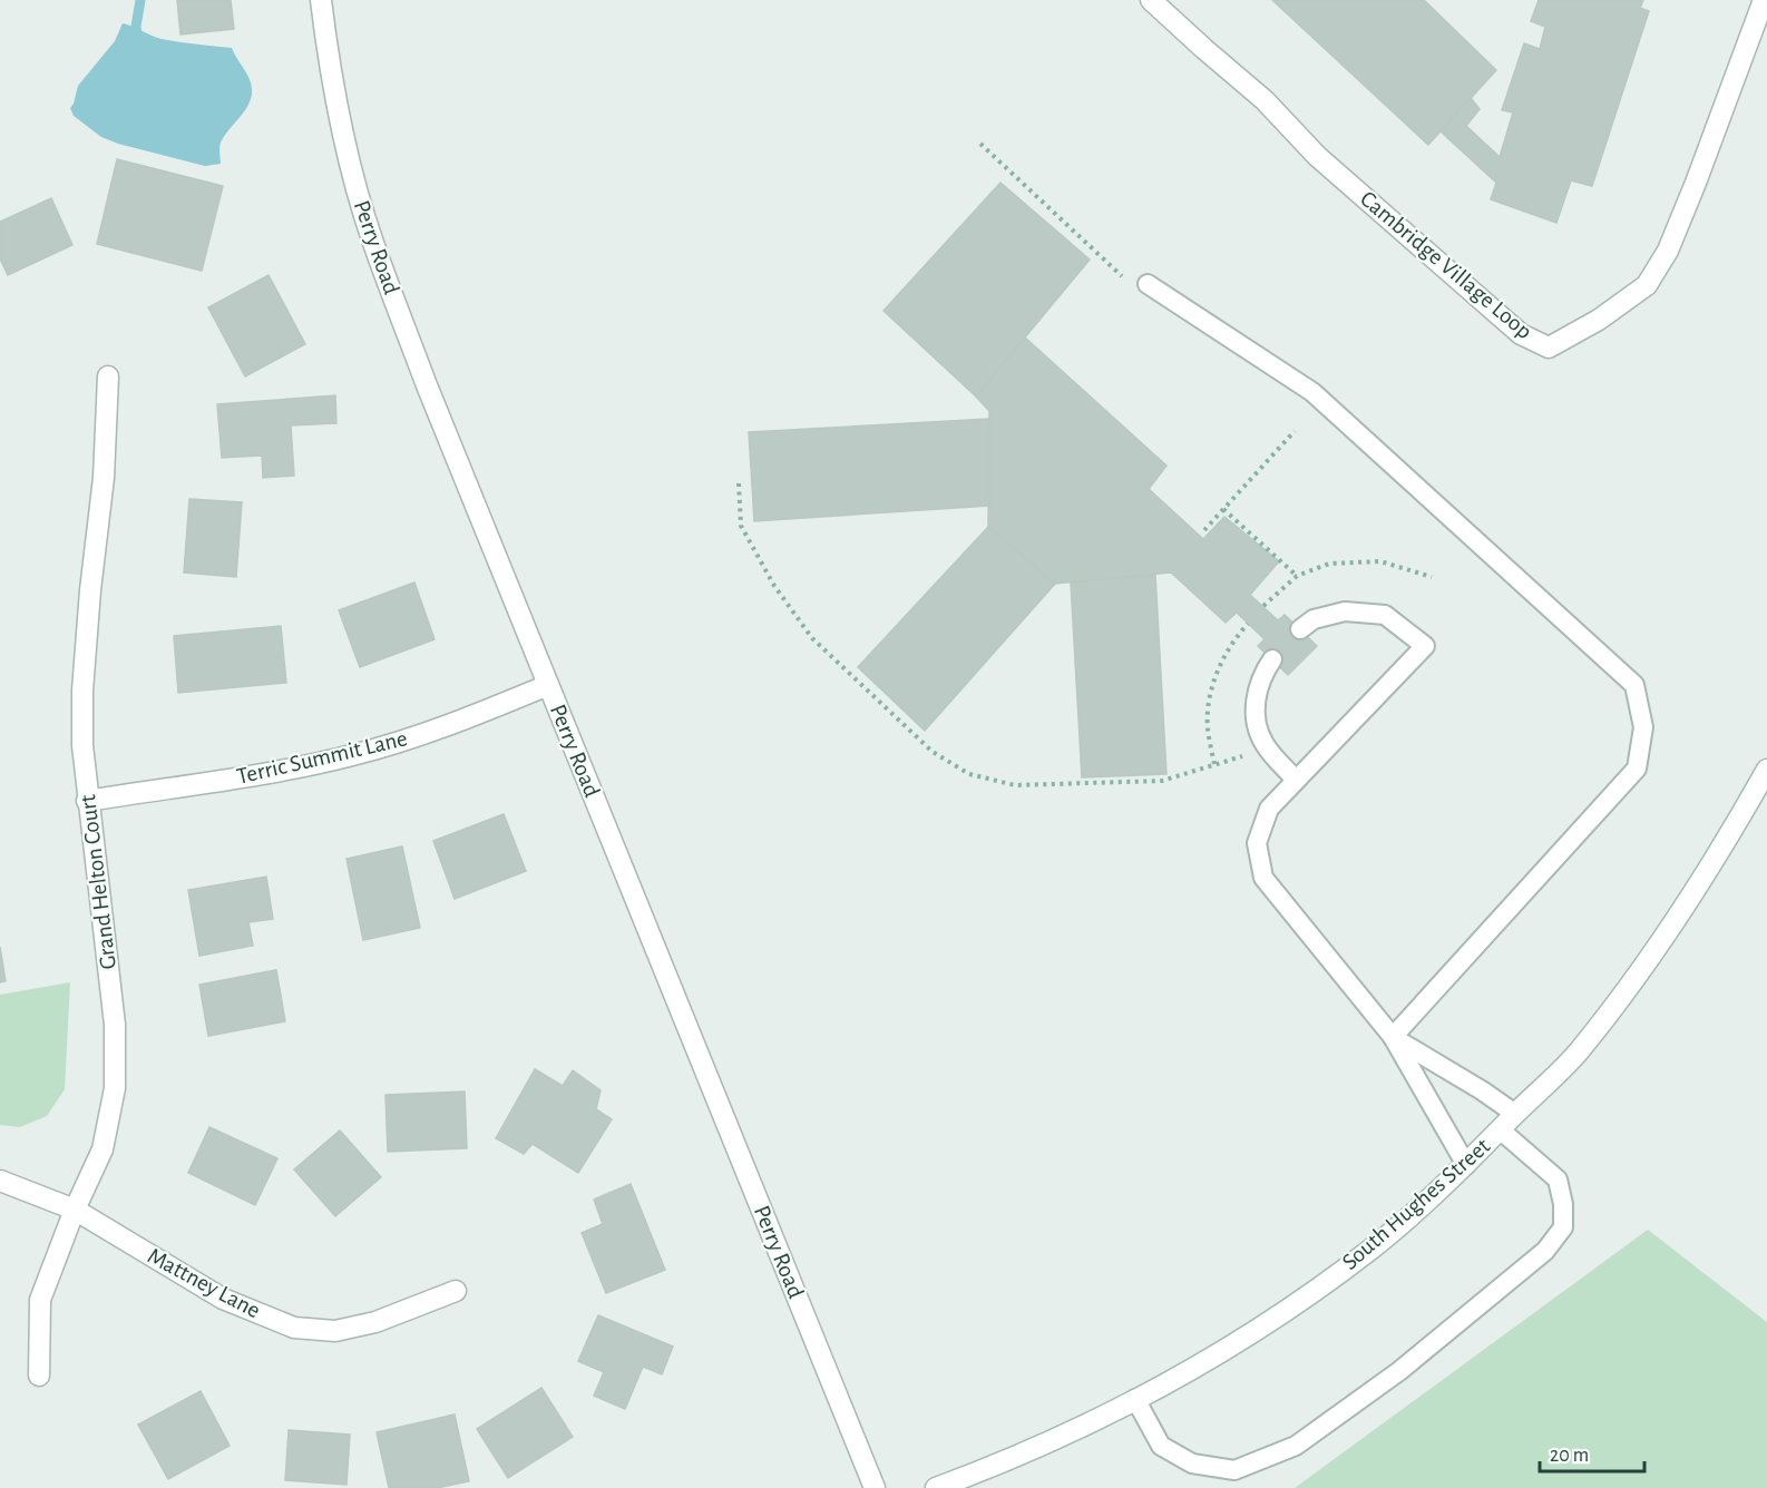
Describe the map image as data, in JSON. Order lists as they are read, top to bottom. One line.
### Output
{"streets":{"street":["Perry Road","Cambridge Village Loop","Terric Summit Lane","Grand Helton Court","South Hughes Street","Mattney Lane"]},"crossings":[["Perry Road","Terric Summit Lane"],["Terric Summit Lane","Grand Helton Court"],["Grand Helton Court","Mattney Lane"]],"scale_bar":"20 m"}
